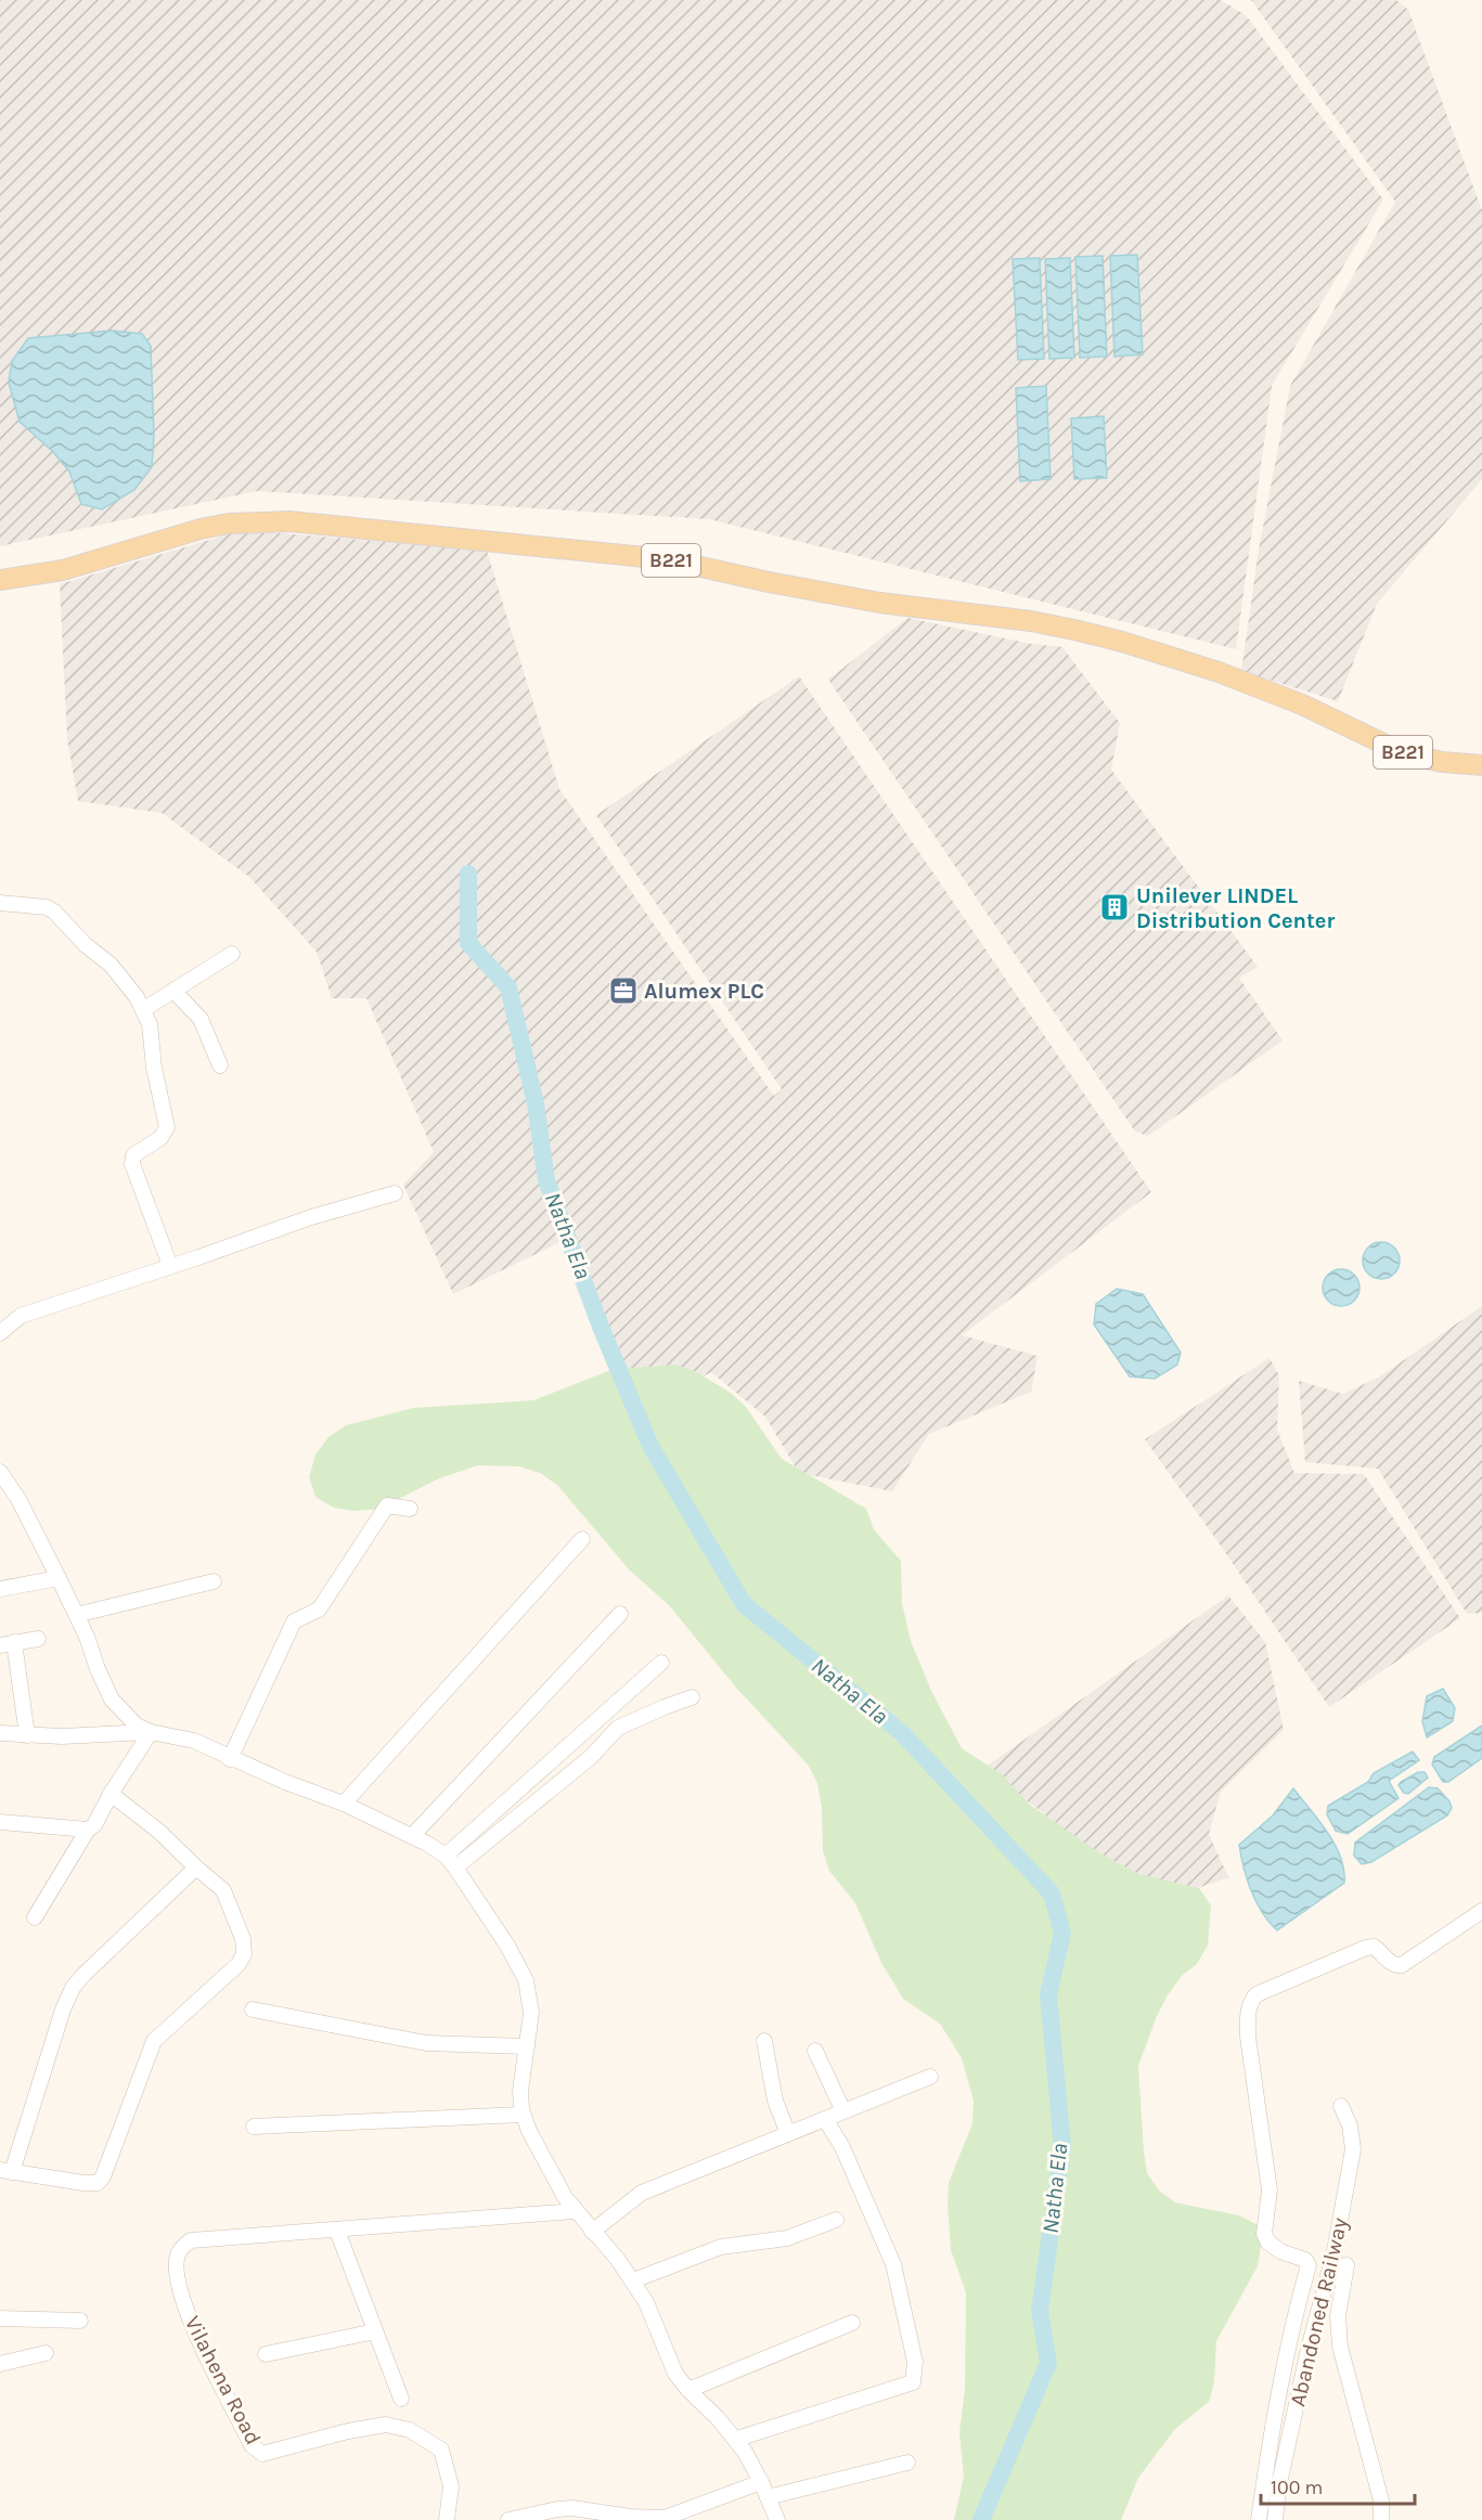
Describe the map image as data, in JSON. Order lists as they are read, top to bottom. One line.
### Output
{"streets":{"main road":["B221"],"street":["Abandoned Railway","Vilahena Road"]},"water":["Natha Ela"],"places":{"building":["Unilever LINDEL Distribution Center"],"office":["Alumex PLC"]},"scale_bar":"100 m"}
